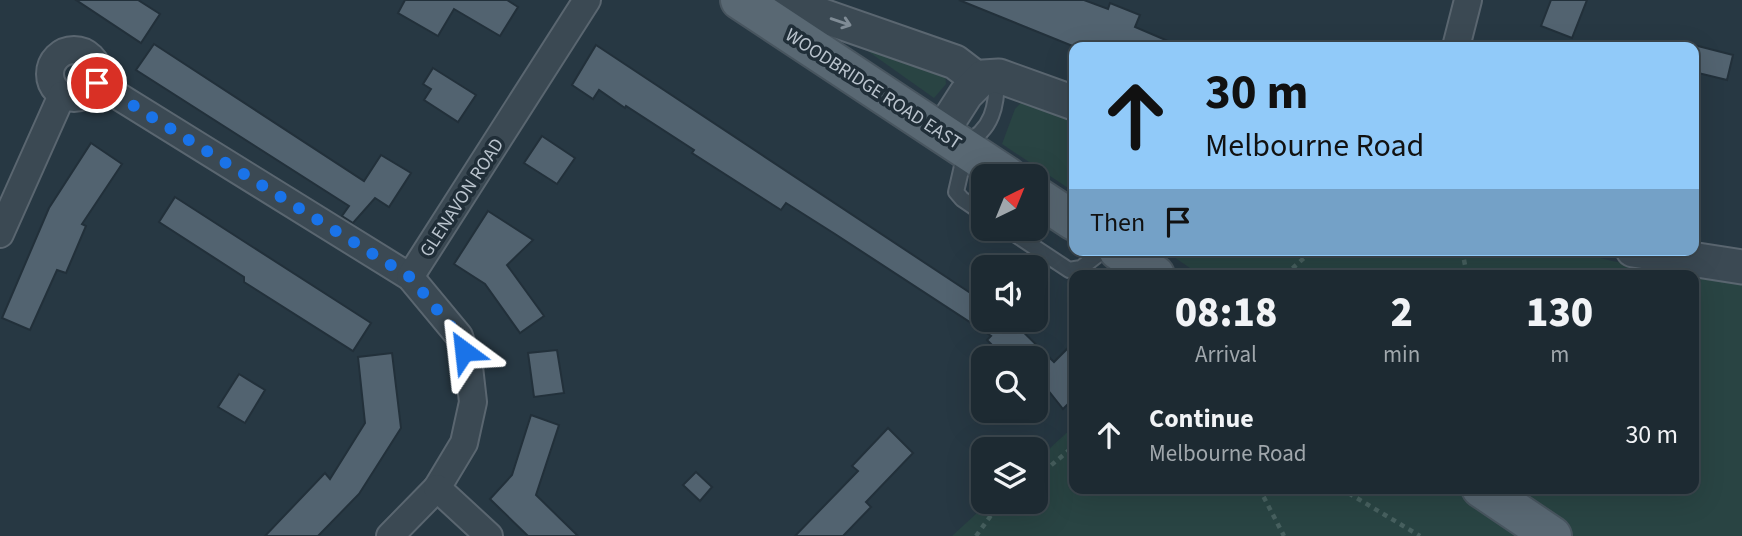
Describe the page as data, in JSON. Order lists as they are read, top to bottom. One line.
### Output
{"streets":{"main road":["WOODBRIDGE ROAD EAST"],"street":["GLENAVON ROAD"]},"north":"top right","page":{"turn":["30 m","Melbourne Road"],"then":"Then","eta":["08:18","Arrival","2","min","130","m"],"list":[{"name":"Continue","note":"Melbourne Road","value":"30 m"}]}}
